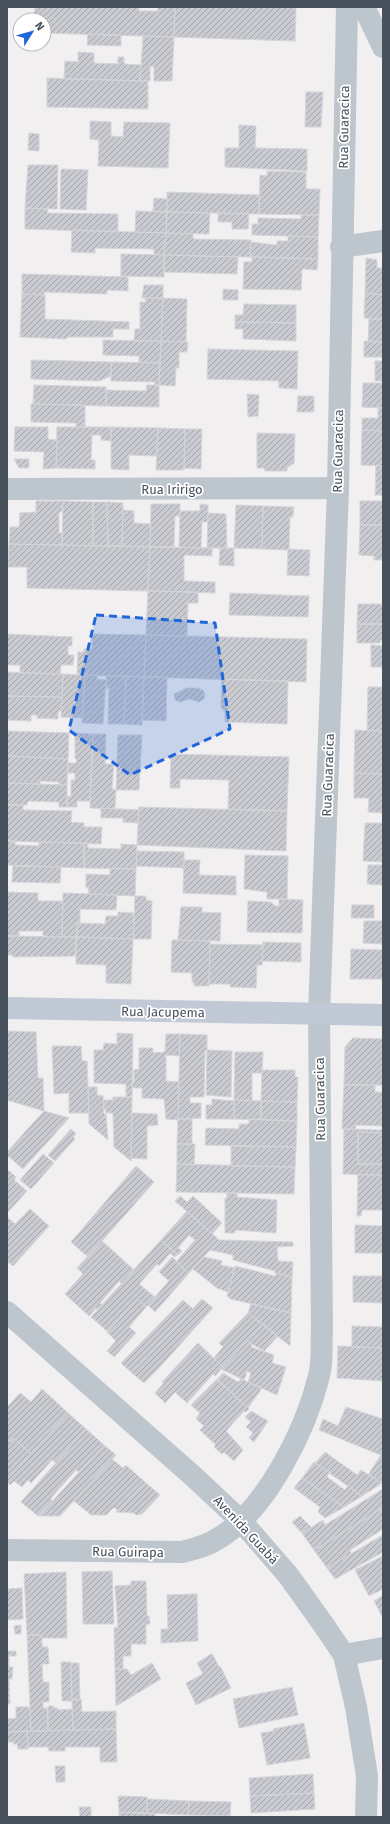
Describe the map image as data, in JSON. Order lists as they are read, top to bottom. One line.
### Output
{"streets":{"street":["Rua Guaracica","Rua Iririgo","Rua Jacupema","Avenida Guabá","Rua Guirapa"]},"crossings":[["Rua Guaracica","Rua Iririgo"],["Rua Guaracica","Rua Jacupema"],["Rua Guaracica","Avenida Guabá"],["Rua Guaracica","Rua Guirapa"],["Avenida Guabá","Rua Guirapa"]],"north":"top right"}
